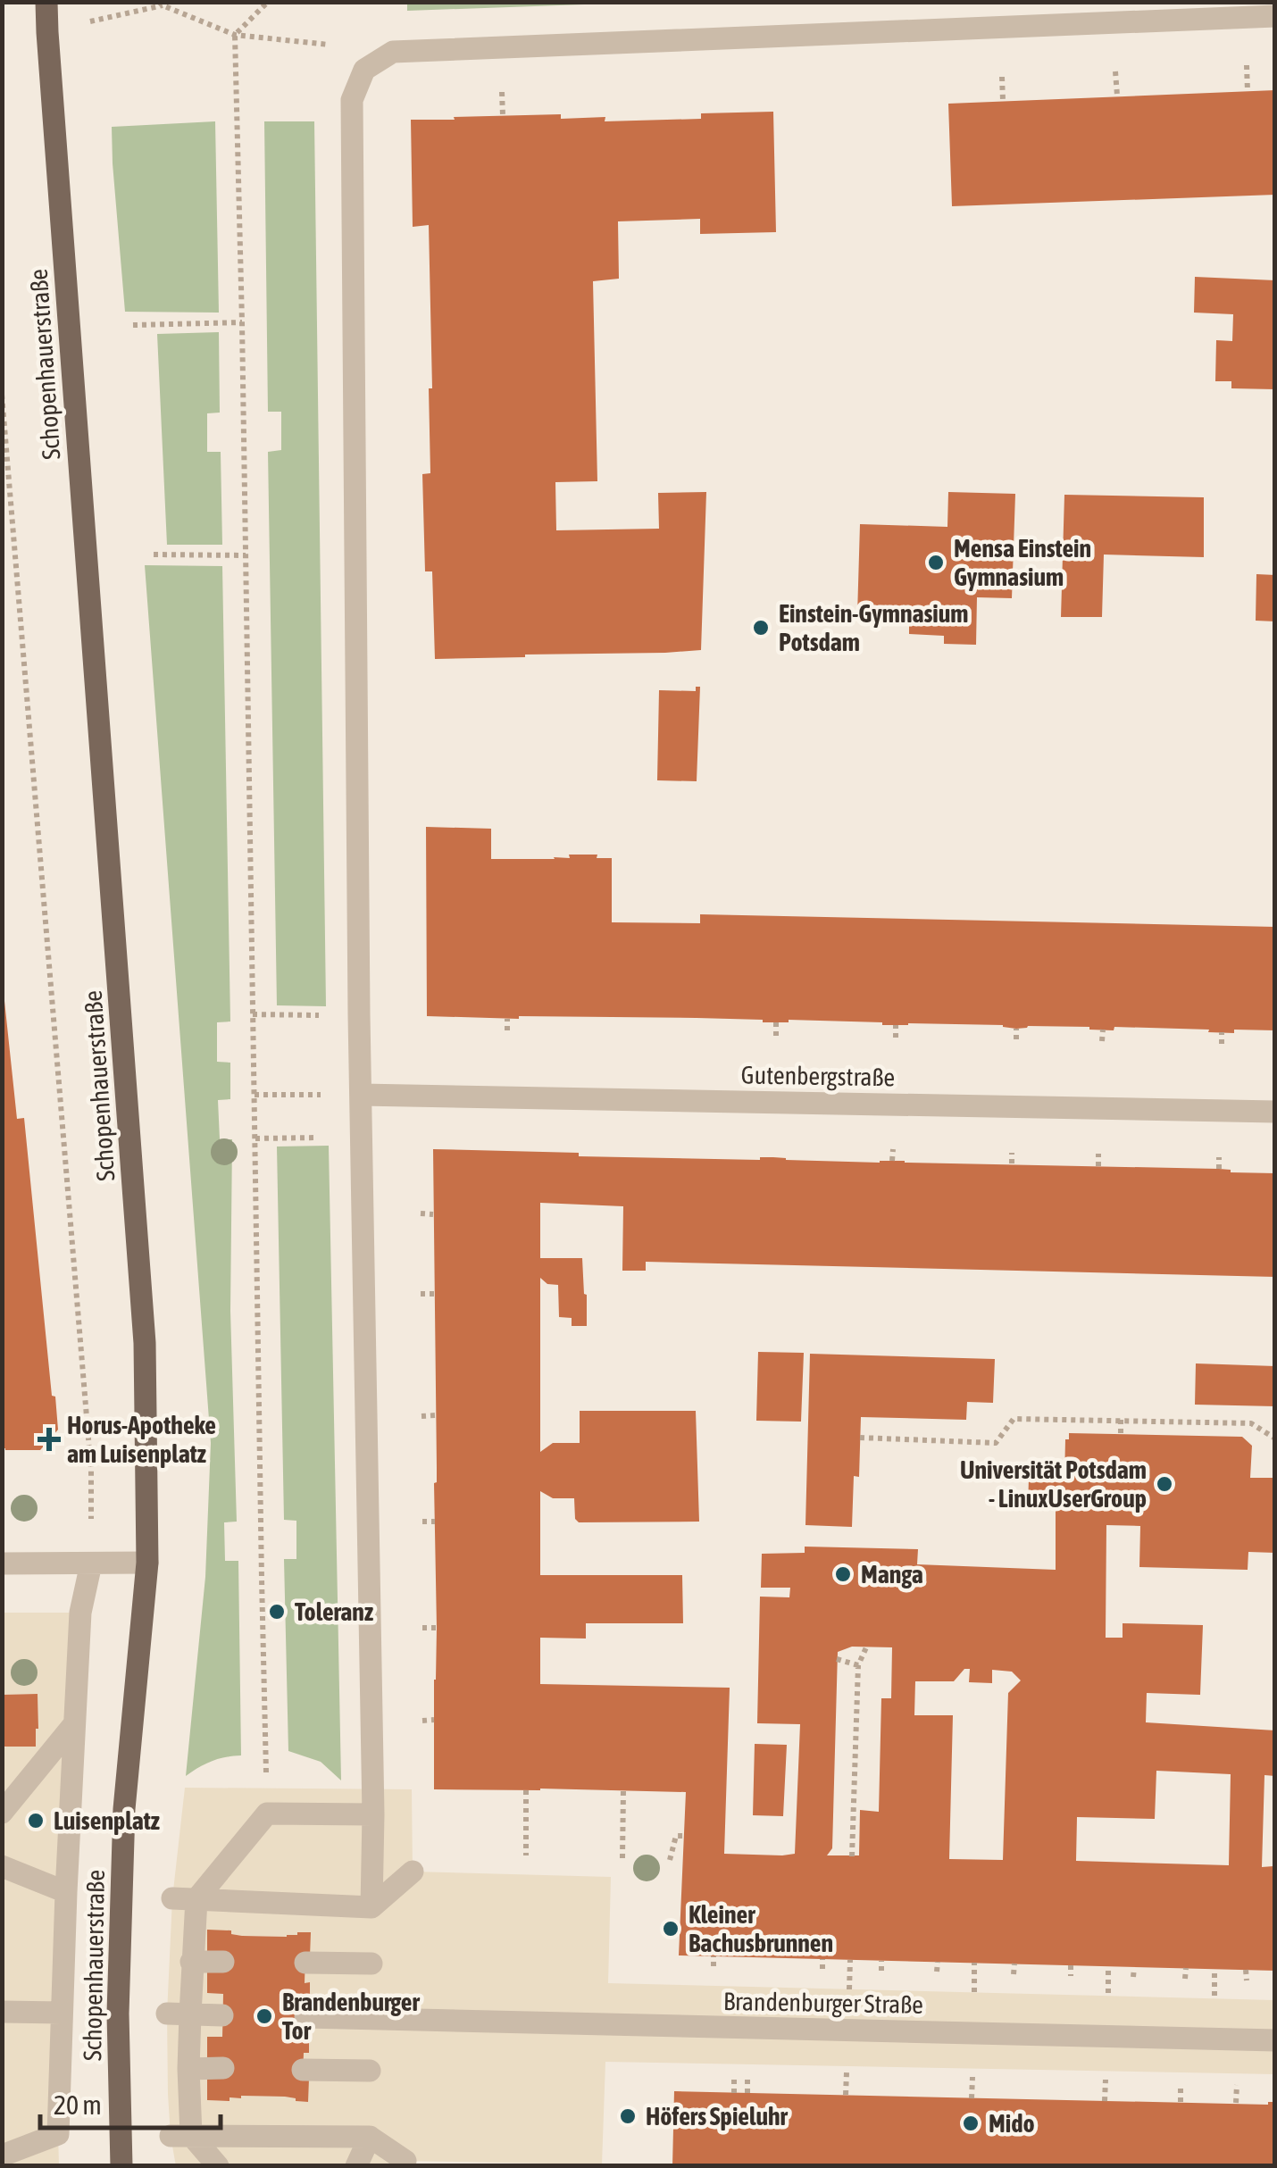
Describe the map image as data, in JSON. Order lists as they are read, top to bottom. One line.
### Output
{"streets":{"main road":["Schopenhauerstraße"],"street":["Gutenbergstraße","Brandenburger Straße"]},"places":{"other":["Mensa Einstein Gymnasium","Einstein-Gymnasium Potsdam","Universität Potsdam - LinuxUserGroup","Manga","Toleranz","Luisenplatz","Kleiner Bachusbrunnen","Brandenburger Tor","Höfers Spieluhr","Mido"],"health":["Horus-Apotheke am Luisenplatz"]},"scale_bar":"20 m"}
